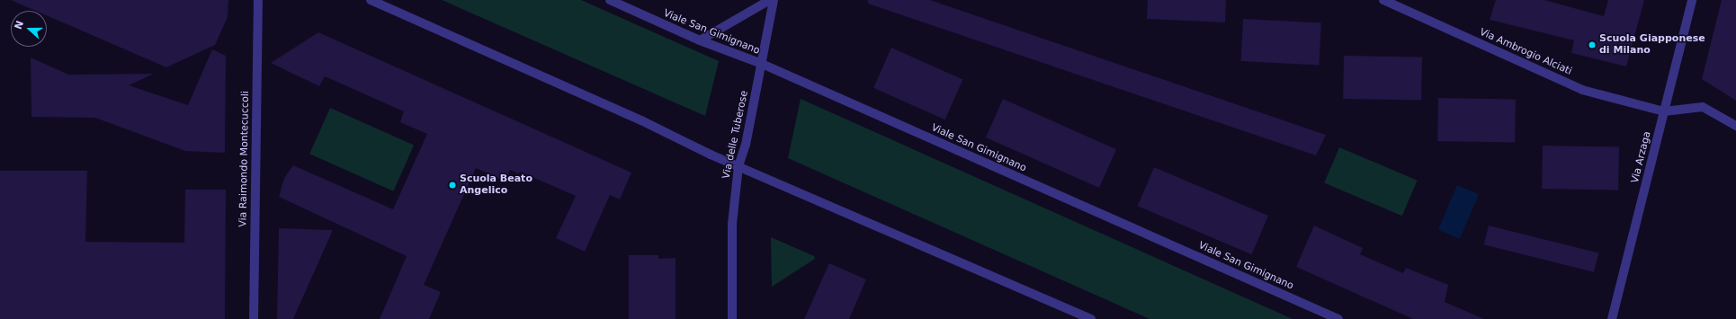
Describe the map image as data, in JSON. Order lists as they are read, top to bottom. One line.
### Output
{"streets":{"street":["Viale San Gimignano","Via Ambrogio Alciati","Via delle Tuberose","Via Arzaga","Via Raimondo Montecuccoli"]},"crossings":[["Viale San Gimignano","Via delle Tuberose"],["Via Ambrogio Alciati","Via Arzaga"]],"places":["Scuola Giapponese di Milano","Scuola Beato Angelico"],"north":"left"}
